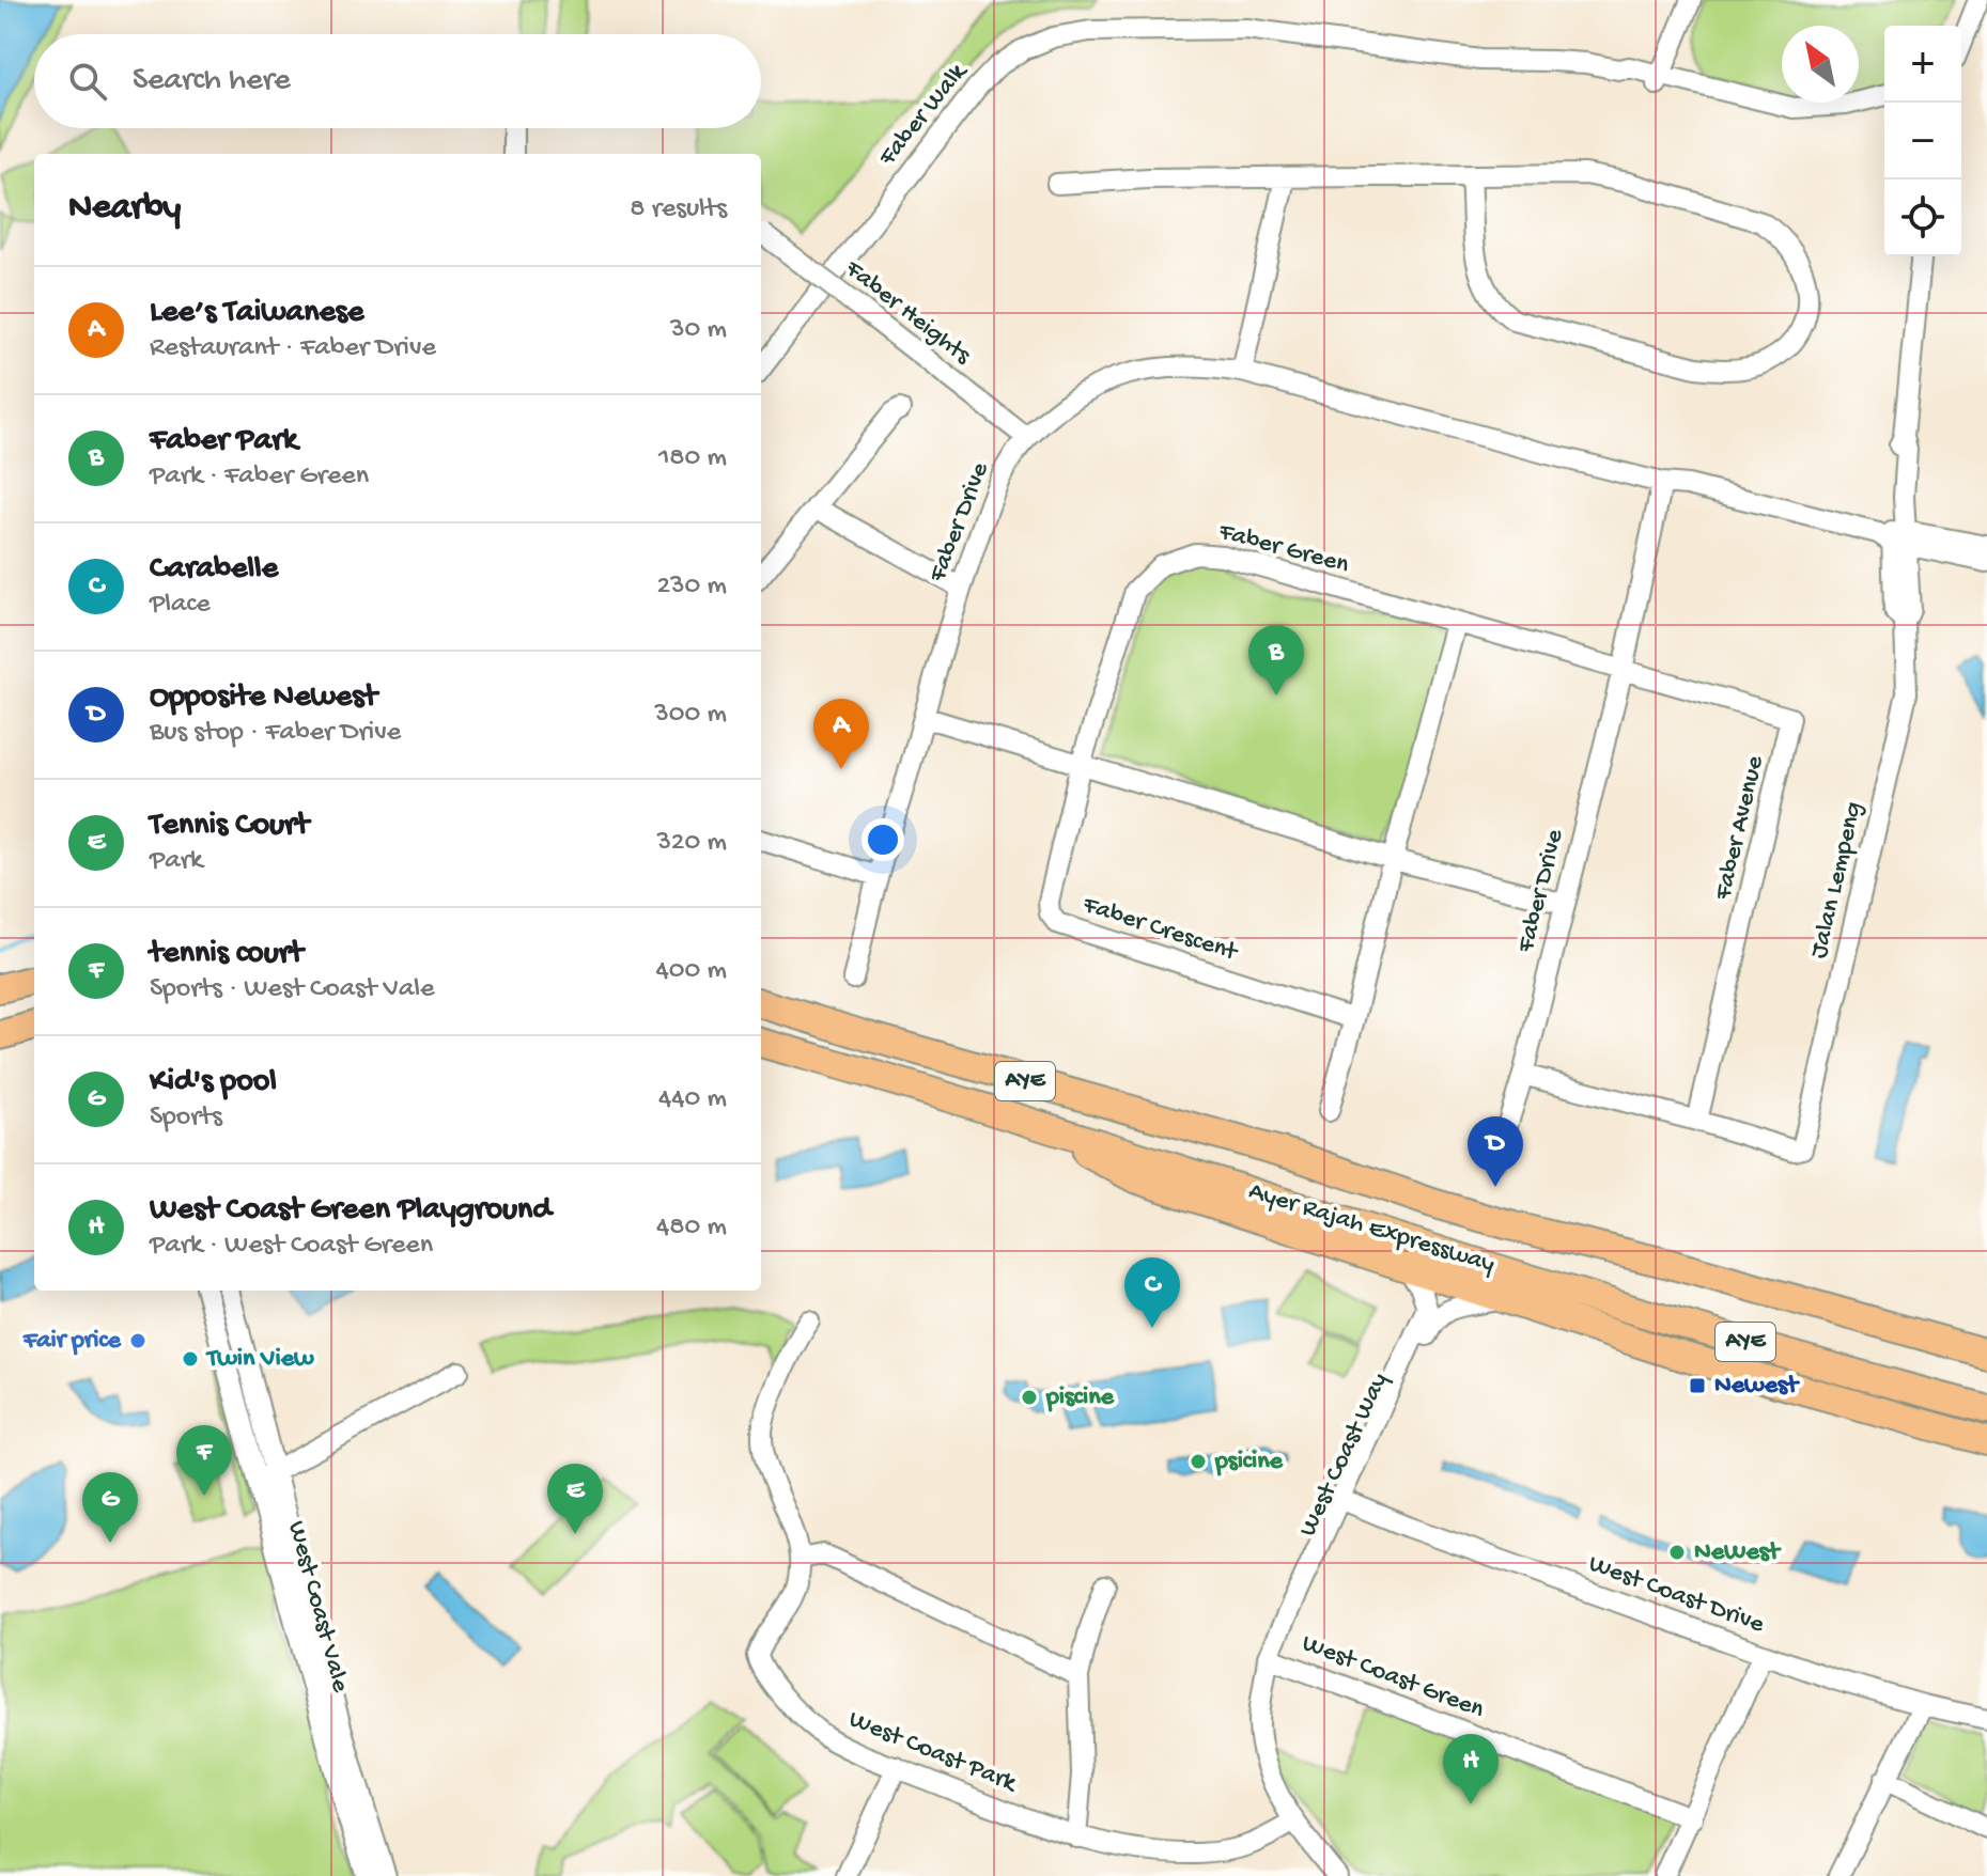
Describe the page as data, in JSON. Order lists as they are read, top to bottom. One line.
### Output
{"streets":{"highway":["AYE","Ayer Rajah Expressway"],"street":["Faber Walk","Faber Heights","Faber Drive","Faber Green","Faber Avenue","Jalan Lempeng","Faber Crescent","West Coast Way","West Coast Drive","West Coast Vale","West Coast Green","West Coast Park"]},"crossings":[["Faber Heights","Faber Drive"],["Faber Drive","Faber Green"],["Faber Drive","Faber Avenue"],["Faber Drive","Jalan Lempeng"],["Faber Green","Faber Avenue"],["Faber Green","Faber Crescent"],["Faber Avenue","Jalan Lempeng"],["West Coast Way","West Coast Drive"],["West Coast Way","West Coast Green"],["West Coast Way","West Coast Park"]],"places":{"other":["Fair price","Twin View","piscine","psicine","NeWest"],"transit":["Newest"]},"north":"top left","page":{"map_buttons":["+","−"],"search":"Search here","heading":["Nearby","8 results"],"list":[{"mark":"A","name":"Lee’s Taiwanese","note":"Restaurant · Faber Drive","value":"30 m"},{"mark":"B","name":"Faber Park","note":"Park · Faber Green","value":"180 m"},{"mark":"C","name":"Carabelle","note":"Place","value":"230 m"},{"mark":"D","name":"Opposite Newest","note":"Bus stop · Faber Drive","value":"300 m"},{"mark":"E","name":"Tennis Court","note":"Park","value":"320 m"},{"mark":"F","name":"tennis court","note":"Sports · West Coast Vale","value":"400 m"},{"mark":"G","name":"Kid's pool","note":"Sports","value":"440 m"},{"mark":"H","name":"West Coast Green Playground","note":"Park · West Coast Green","value":"480 m"}],"pins":["B","A","D","C","F","E","G","H"]}}
